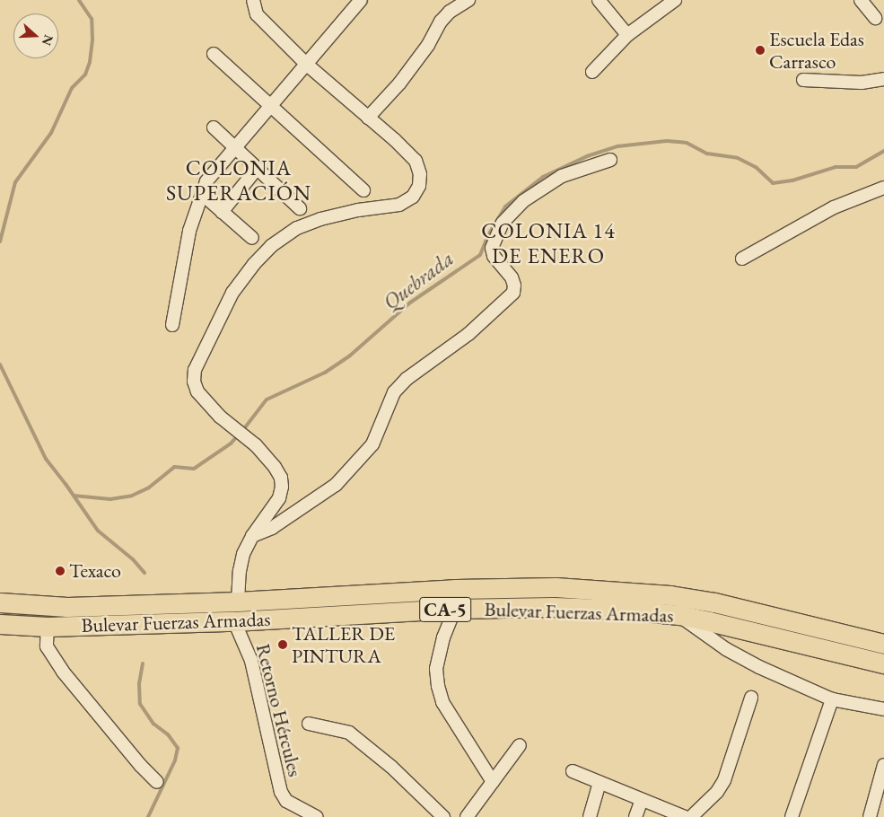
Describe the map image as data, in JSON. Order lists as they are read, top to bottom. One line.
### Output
{"streets":{"highway":["CA-5","Bulevar Fuerzas Armadas"],"street":["Retorno Hércules"]},"crossings":[["Bulevar Fuerzas Armadas","Retorno Hércules"]],"districts":["COLONIA SUPERACIÓN","COLONIA 14 DE ENERO"],"water":["Quebrada"],"places":["Escuela Edas Carrasco","Texaco","TALLER DE PINTURA"],"north":"right"}
